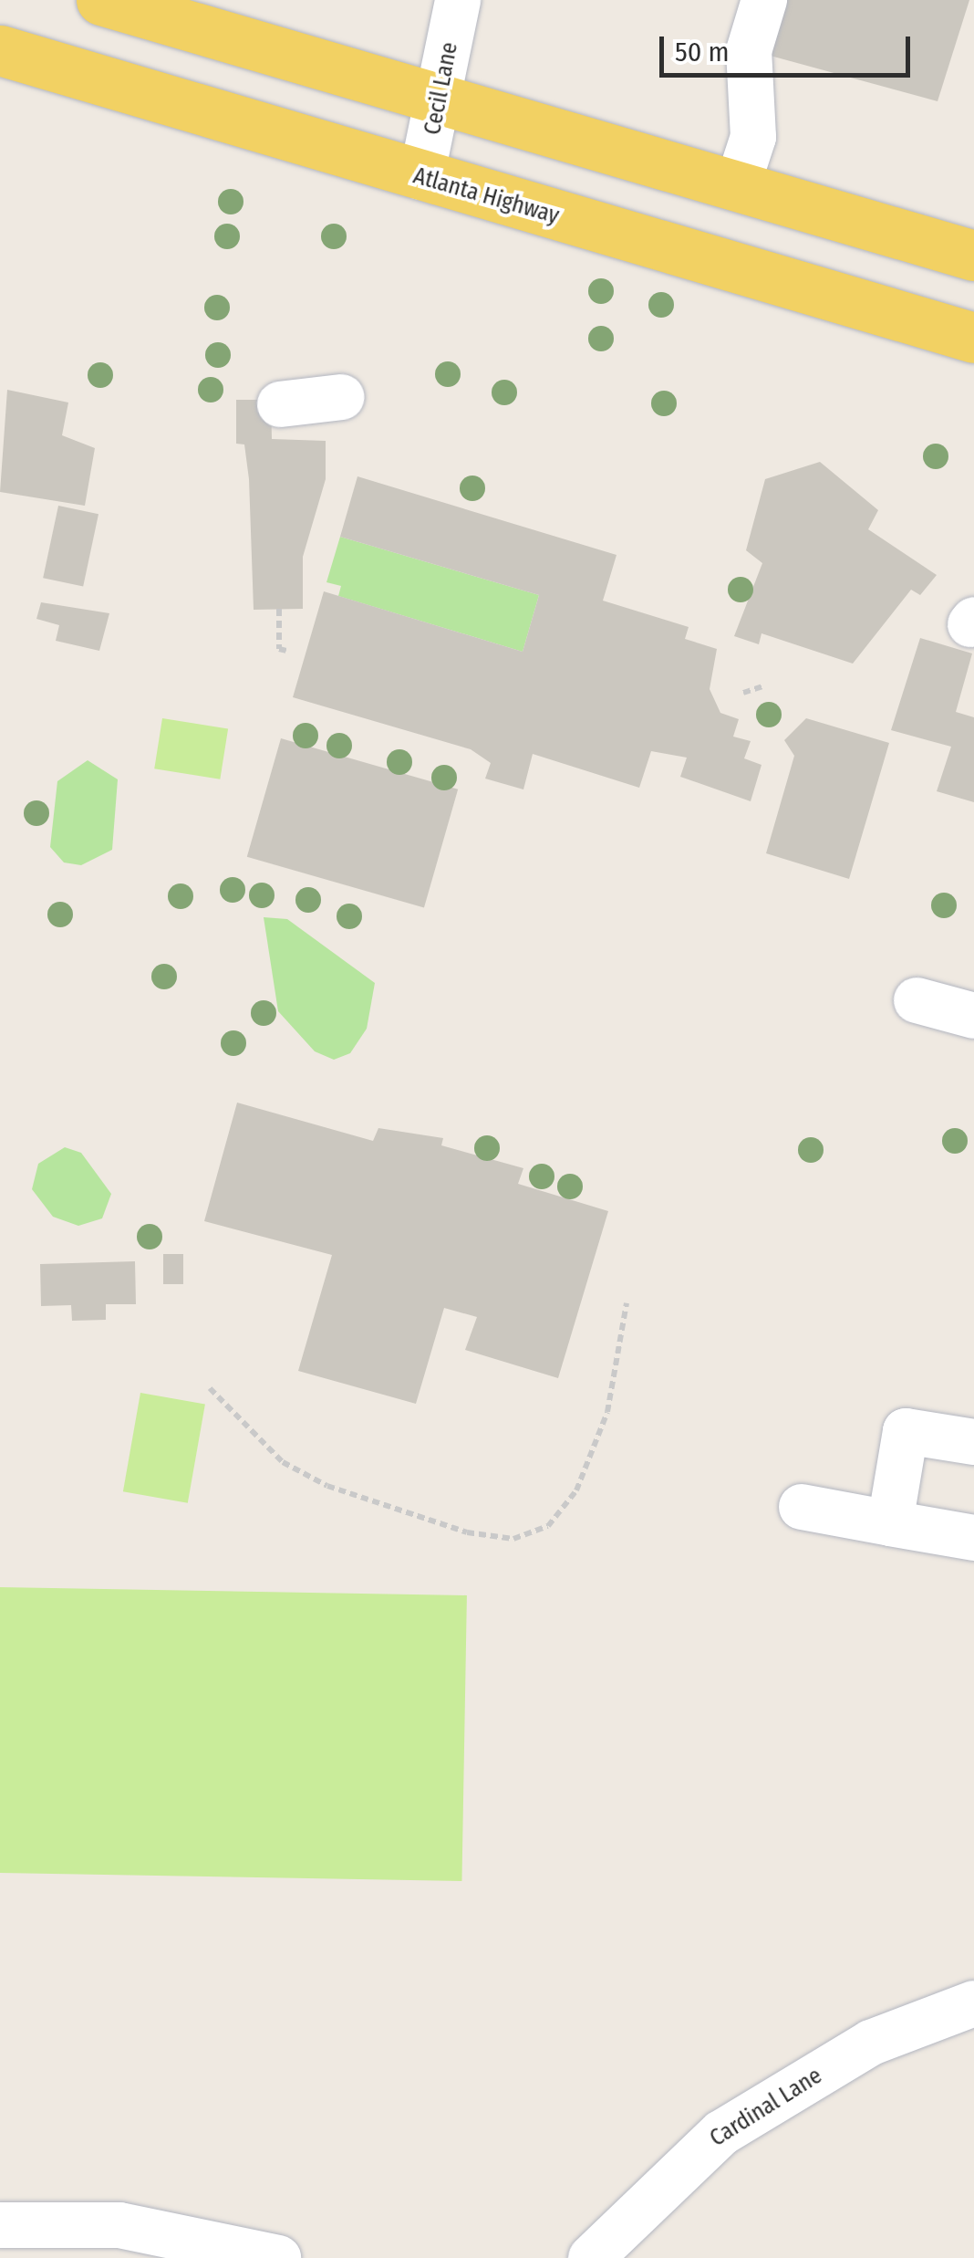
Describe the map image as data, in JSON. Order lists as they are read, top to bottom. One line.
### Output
{"streets":{"main road":["Atlanta Highway"],"street":["Cecil Lane","Cardinal Lane"]},"crossings":[["Cecil Lane","Atlanta Highway"]],"scale_bar":"50 m"}
